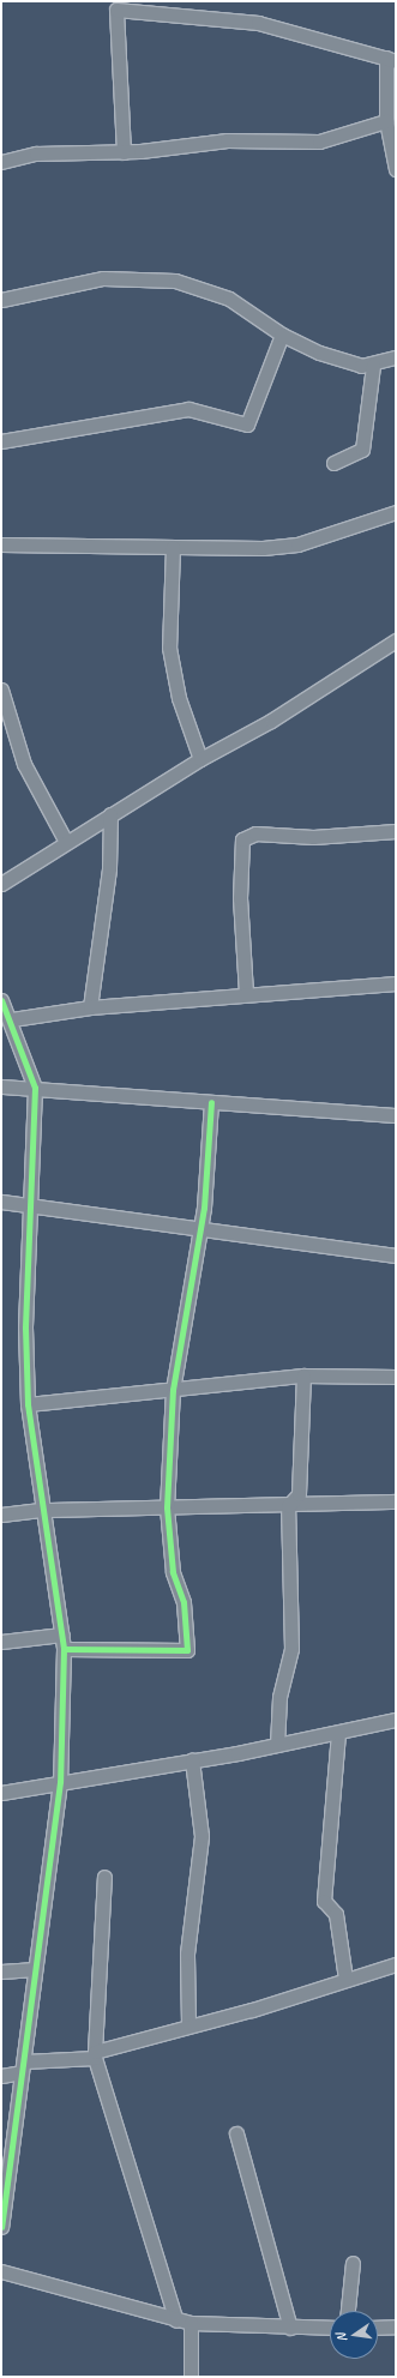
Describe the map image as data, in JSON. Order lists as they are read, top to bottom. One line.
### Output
{"north":"left"}
